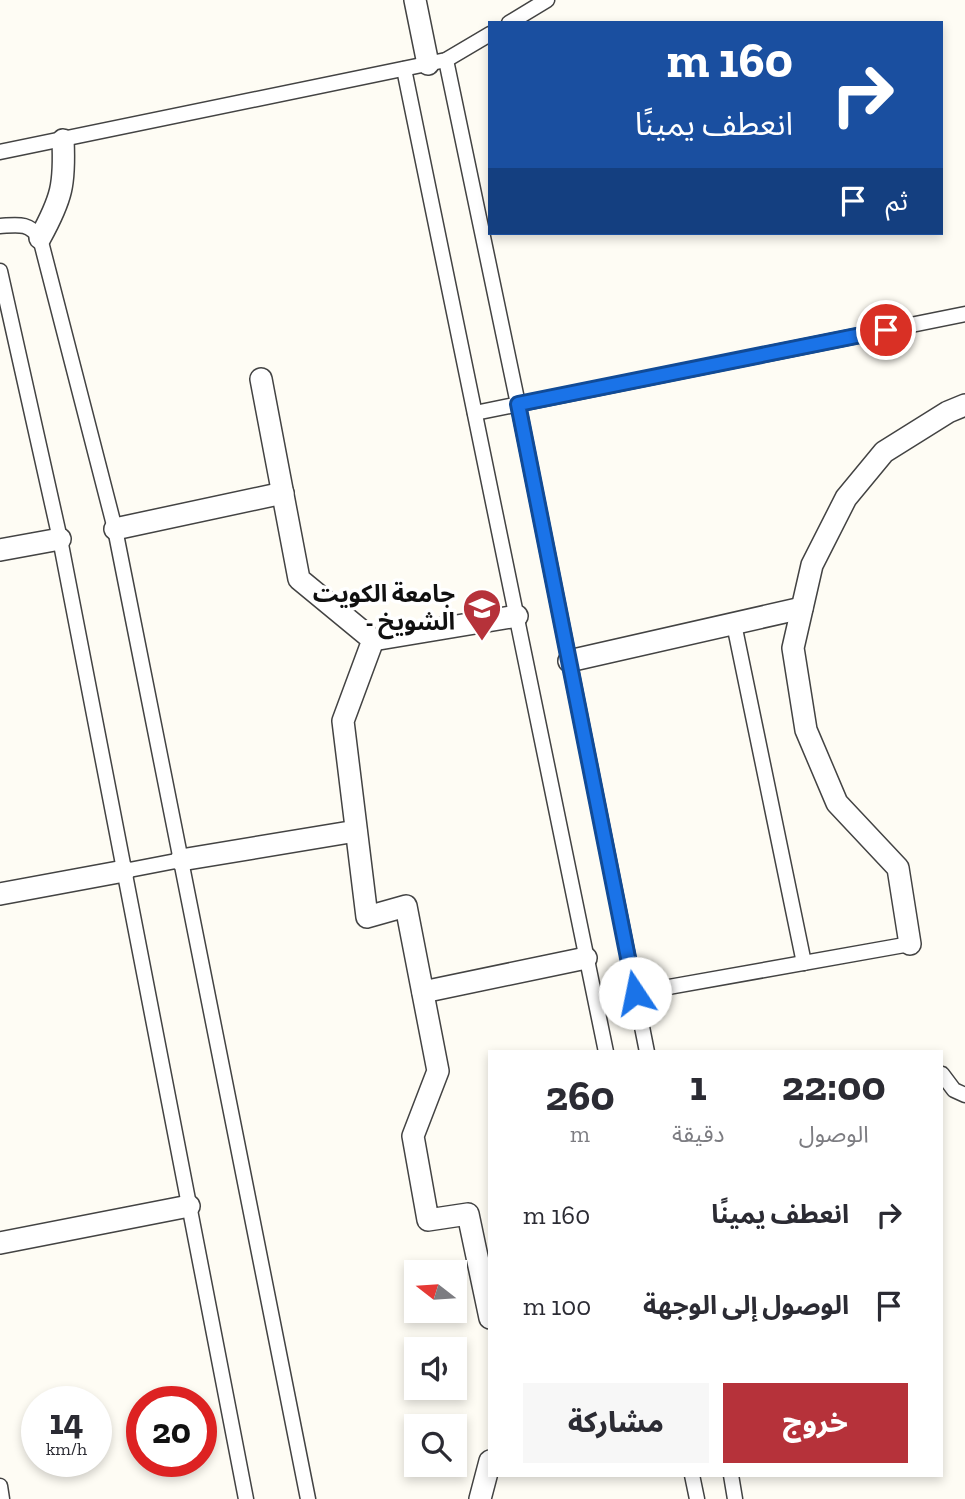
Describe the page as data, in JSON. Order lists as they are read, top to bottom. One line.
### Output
{"places":{"school or university":["جامعة الكويت - الشويخ"]},"north":"left","page":{"turn":["160 m","انعطف يمينًا"],"then":"ثم","eta":["22:00","الوصول","1","دقيقة","260","m"],"list":[{"name":"انعطف يمينًا","value":"160 m"},{"name":"الوصول إلى الوجهة","value":"100 m"}],"buttons":["خروج","مشاركة"],"speed":"14 km/h","limit":"20"}}
